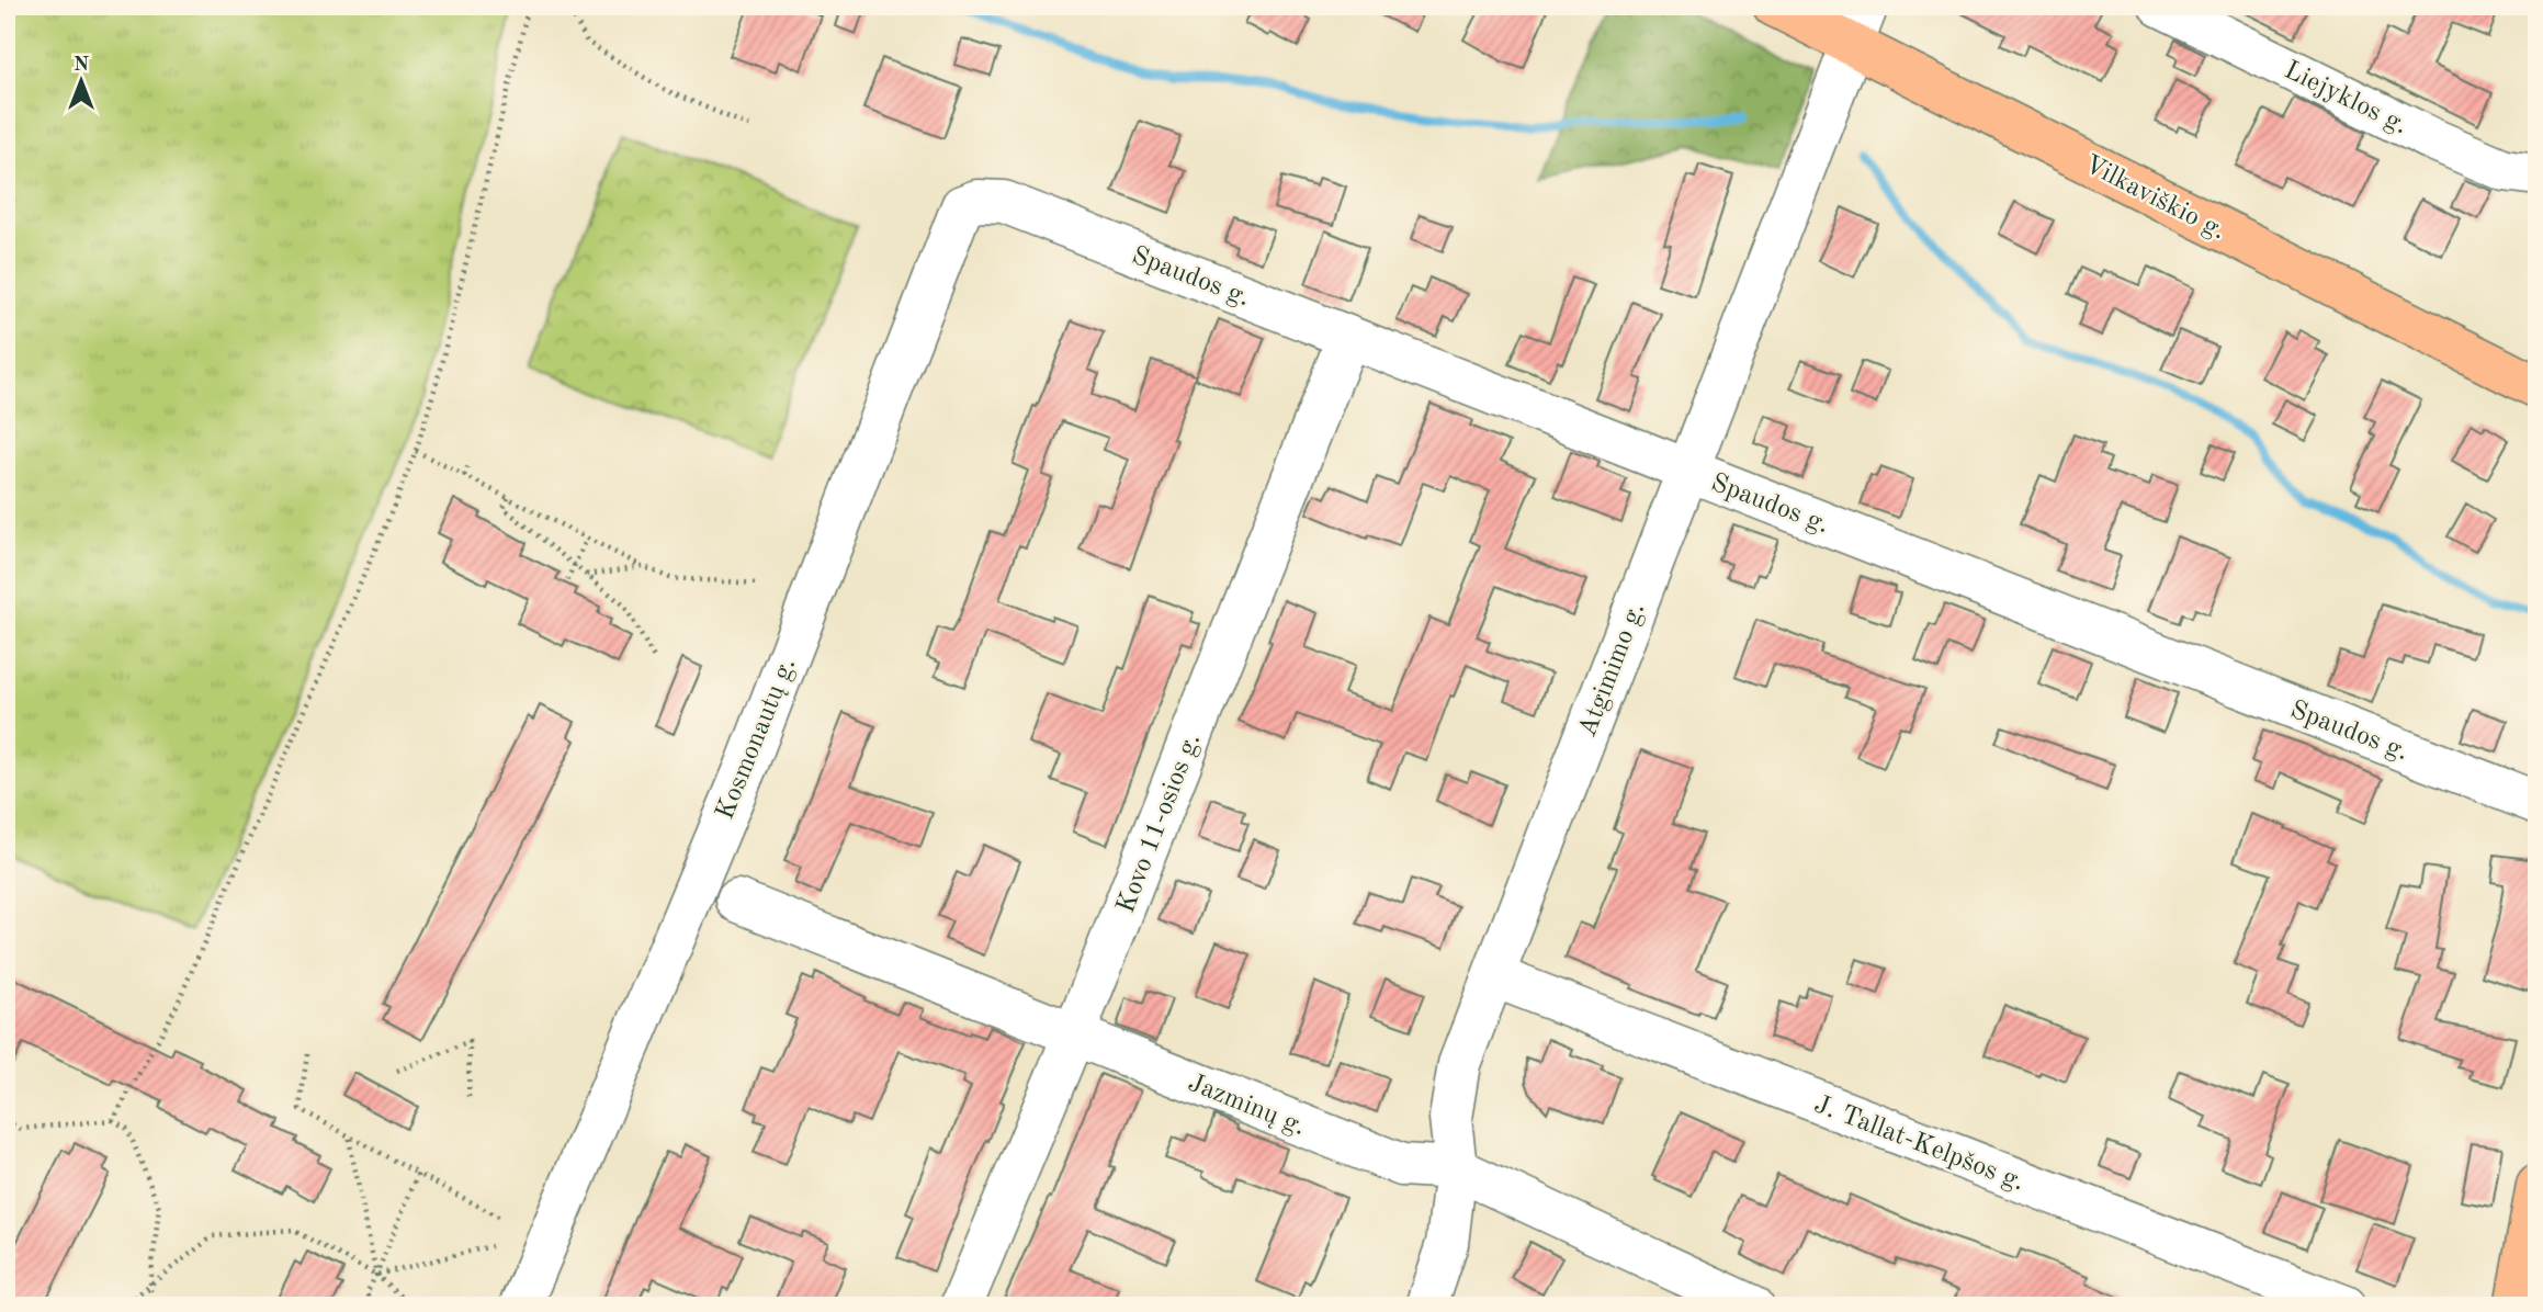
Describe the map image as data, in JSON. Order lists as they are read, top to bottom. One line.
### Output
{"streets":{"main road":["Vilkaviškio g."],"street":["Liejyklos g.","Spaudos g.","Atgimimo g.","Kosmonautų g.","Kovo 11-osios g.","Jazminų g.","J. Tallat-Kelpšos g."]},"crossings":[["Vilkaviškio g.","Atgimimo g."],["Spaudos g.","Atgimimo g."],["Spaudos g.","Kosmonautų g."],["Spaudos g.","Kovo 11-osios g."],["Atgimimo g.","Jazminų g."],["Atgimimo g.","J. Tallat-Kelpšos g."],["Kovo 11-osios g.","Jazminų g."]],"north":"top"}
